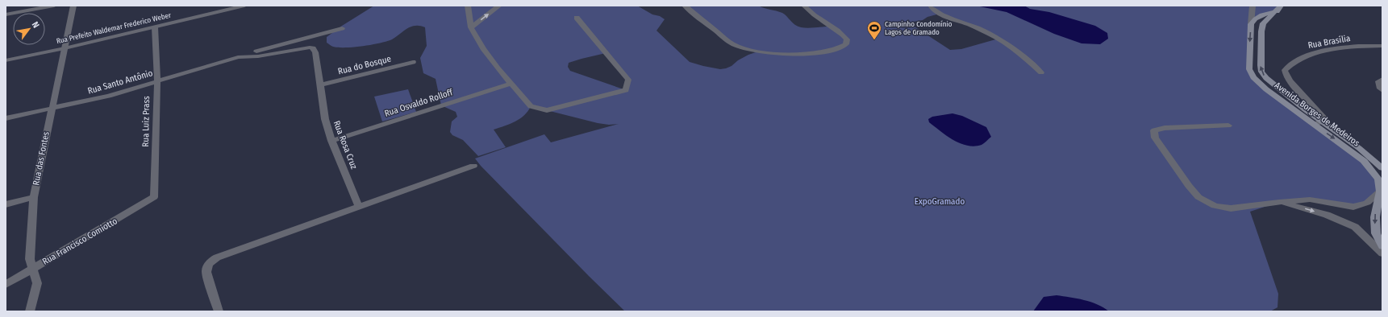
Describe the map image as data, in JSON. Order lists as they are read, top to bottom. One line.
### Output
{"streets":{"main road":["Avenida Borges de Medeiros"],"street":["Rua Prefeito Waldemar Frederico Weber","Rua Brasília","Rua do Bosque","Rua Santo Antônio","Rua Osvaldo Rolloff","Rua Luiz Prass","Rua Rosa Cruz","Rua das Fontes","Rua Francisco Comiotto"]},"crossings":[["Rua Prefeito Waldemar Frederico Weber","Rua Luiz Prass"],["Rua Prefeito Waldemar Frederico Weber","Rua das Fontes"],["Rua Brasília","Avenida Borges de Medeiros"],["Rua do Bosque","Rua Rosa Cruz"],["Rua Santo Antônio","Rua Luiz Prass"],["Rua Santo Antônio","Rua Rosa Cruz"],["Rua Santo Antônio","Rua das Fontes"],["Rua Osvaldo Rolloff","Rua Rosa Cruz"],["Rua Luiz Prass","Rua Francisco Comiotto"],["Rua das Fontes","Rua Francisco Comiotto"]],"parks":["ExpoGramado"],"places":{"sports":["Campinho Condomínio Lagos de Gramado"]},"north":"top right"}
